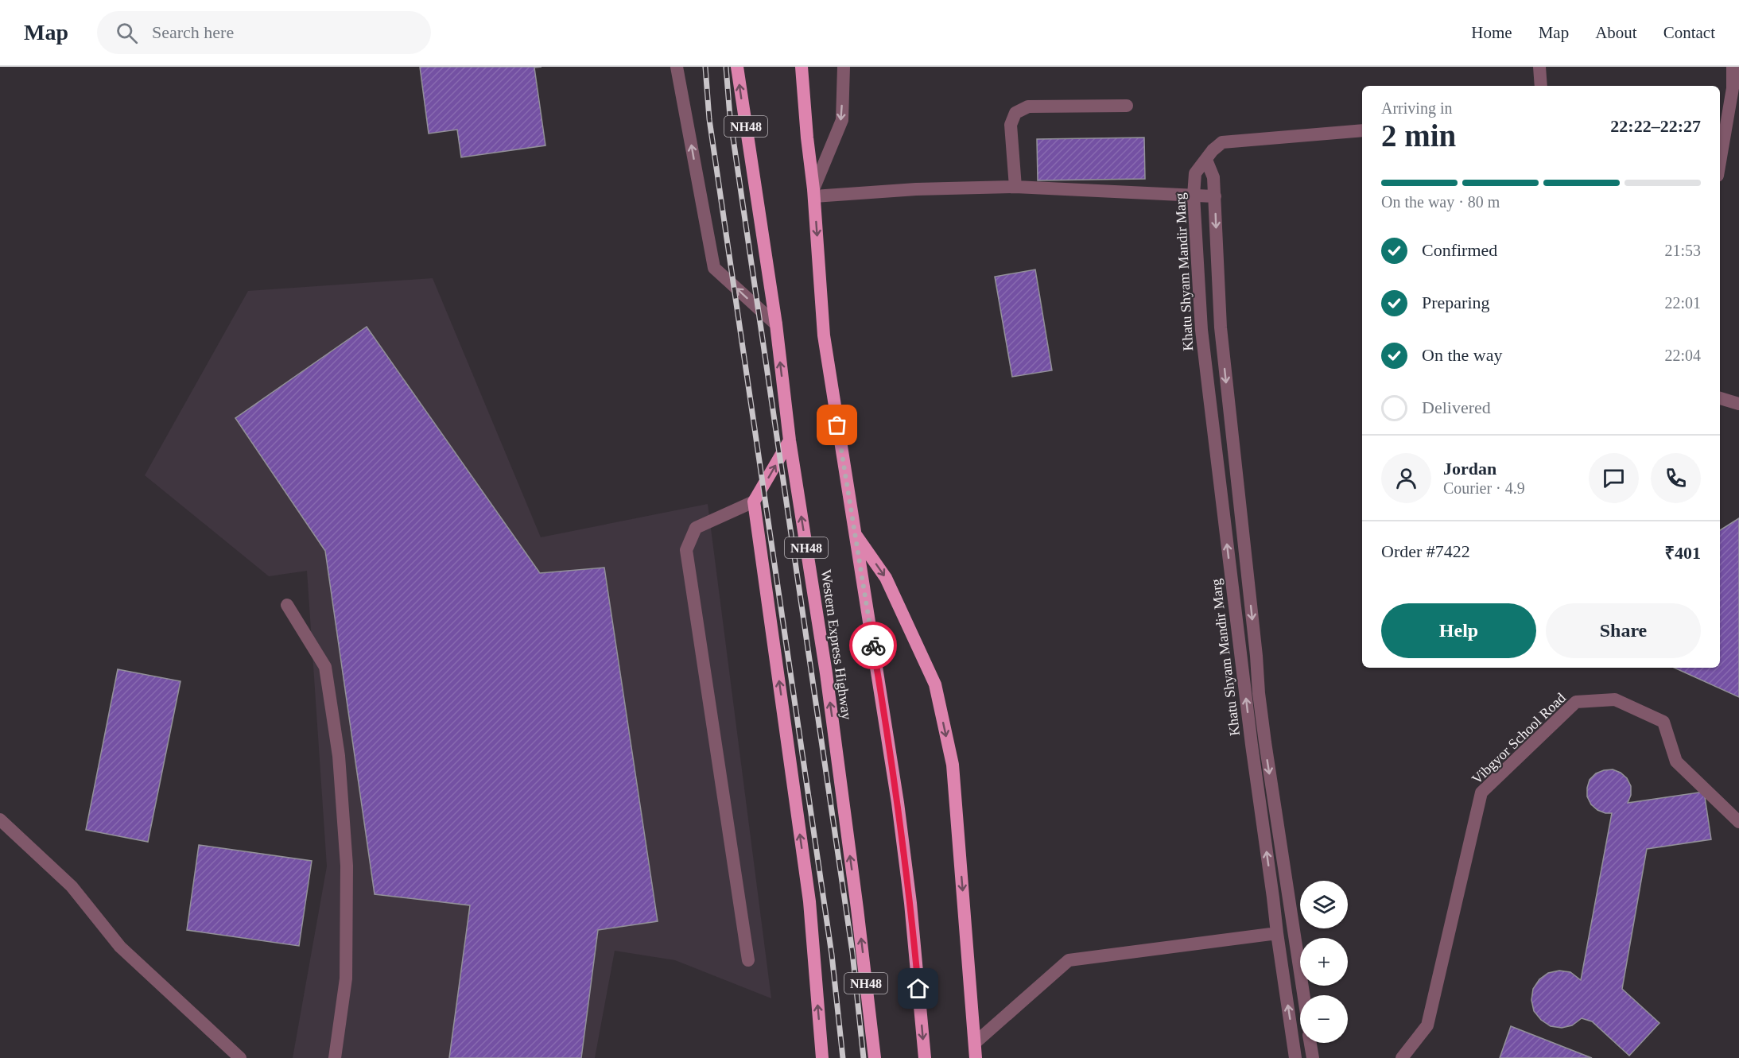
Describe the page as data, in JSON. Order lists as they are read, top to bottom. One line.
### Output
{"streets":{"highway":["NH48","Western Express Highway"],"street":["Khatu Shyam Mandir Marg","Vibgyor School Road"]},"page":{"header":"Map","search":"Search here","nav":["Home","Map","About","Contact"],"heading":["2 min","Arriving in","22:22–22:27"],"panel":["Jordan","Courier · 4.9","Order #7422","₹401"],"bar":"On the way · 80 m","list":[["Confirmed","21:53"],["Preparing","22:01"],["On the way","22:04"],"Delivered"],"buttons":["Help","Share"],"map_buttons":["+","−"]}}
